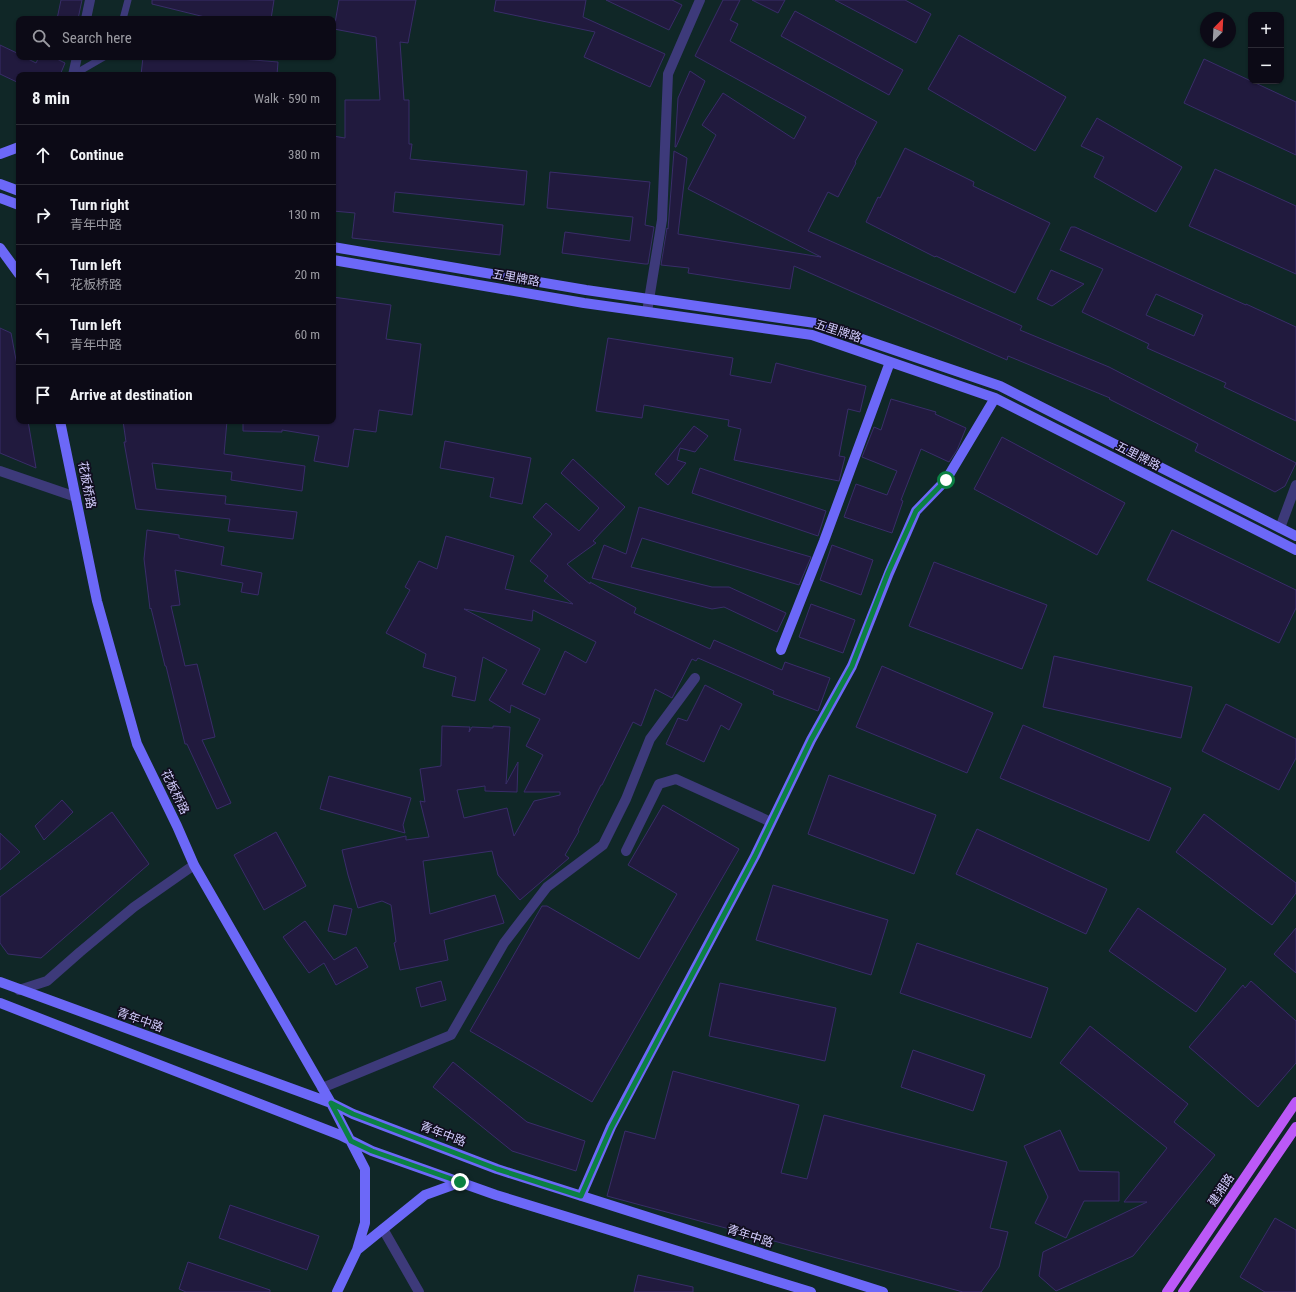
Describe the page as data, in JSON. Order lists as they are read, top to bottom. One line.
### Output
{"streets":{"main road":["五里牌路","花板桥路","青年中路","建湘路"]},"crossings":[["花板桥路","青年中路"]],"north":"top right","page":{"map_buttons":["+","−"],"search":"Search here","heading":["8 min","Walk · 590 m"],"list":[["Continue","380 m"],["Turn right","青年中路","130 m"],["Turn left","花板桥路","20 m"],["Turn left","青年中路","60 m"],"Arrive at destination"]}}
